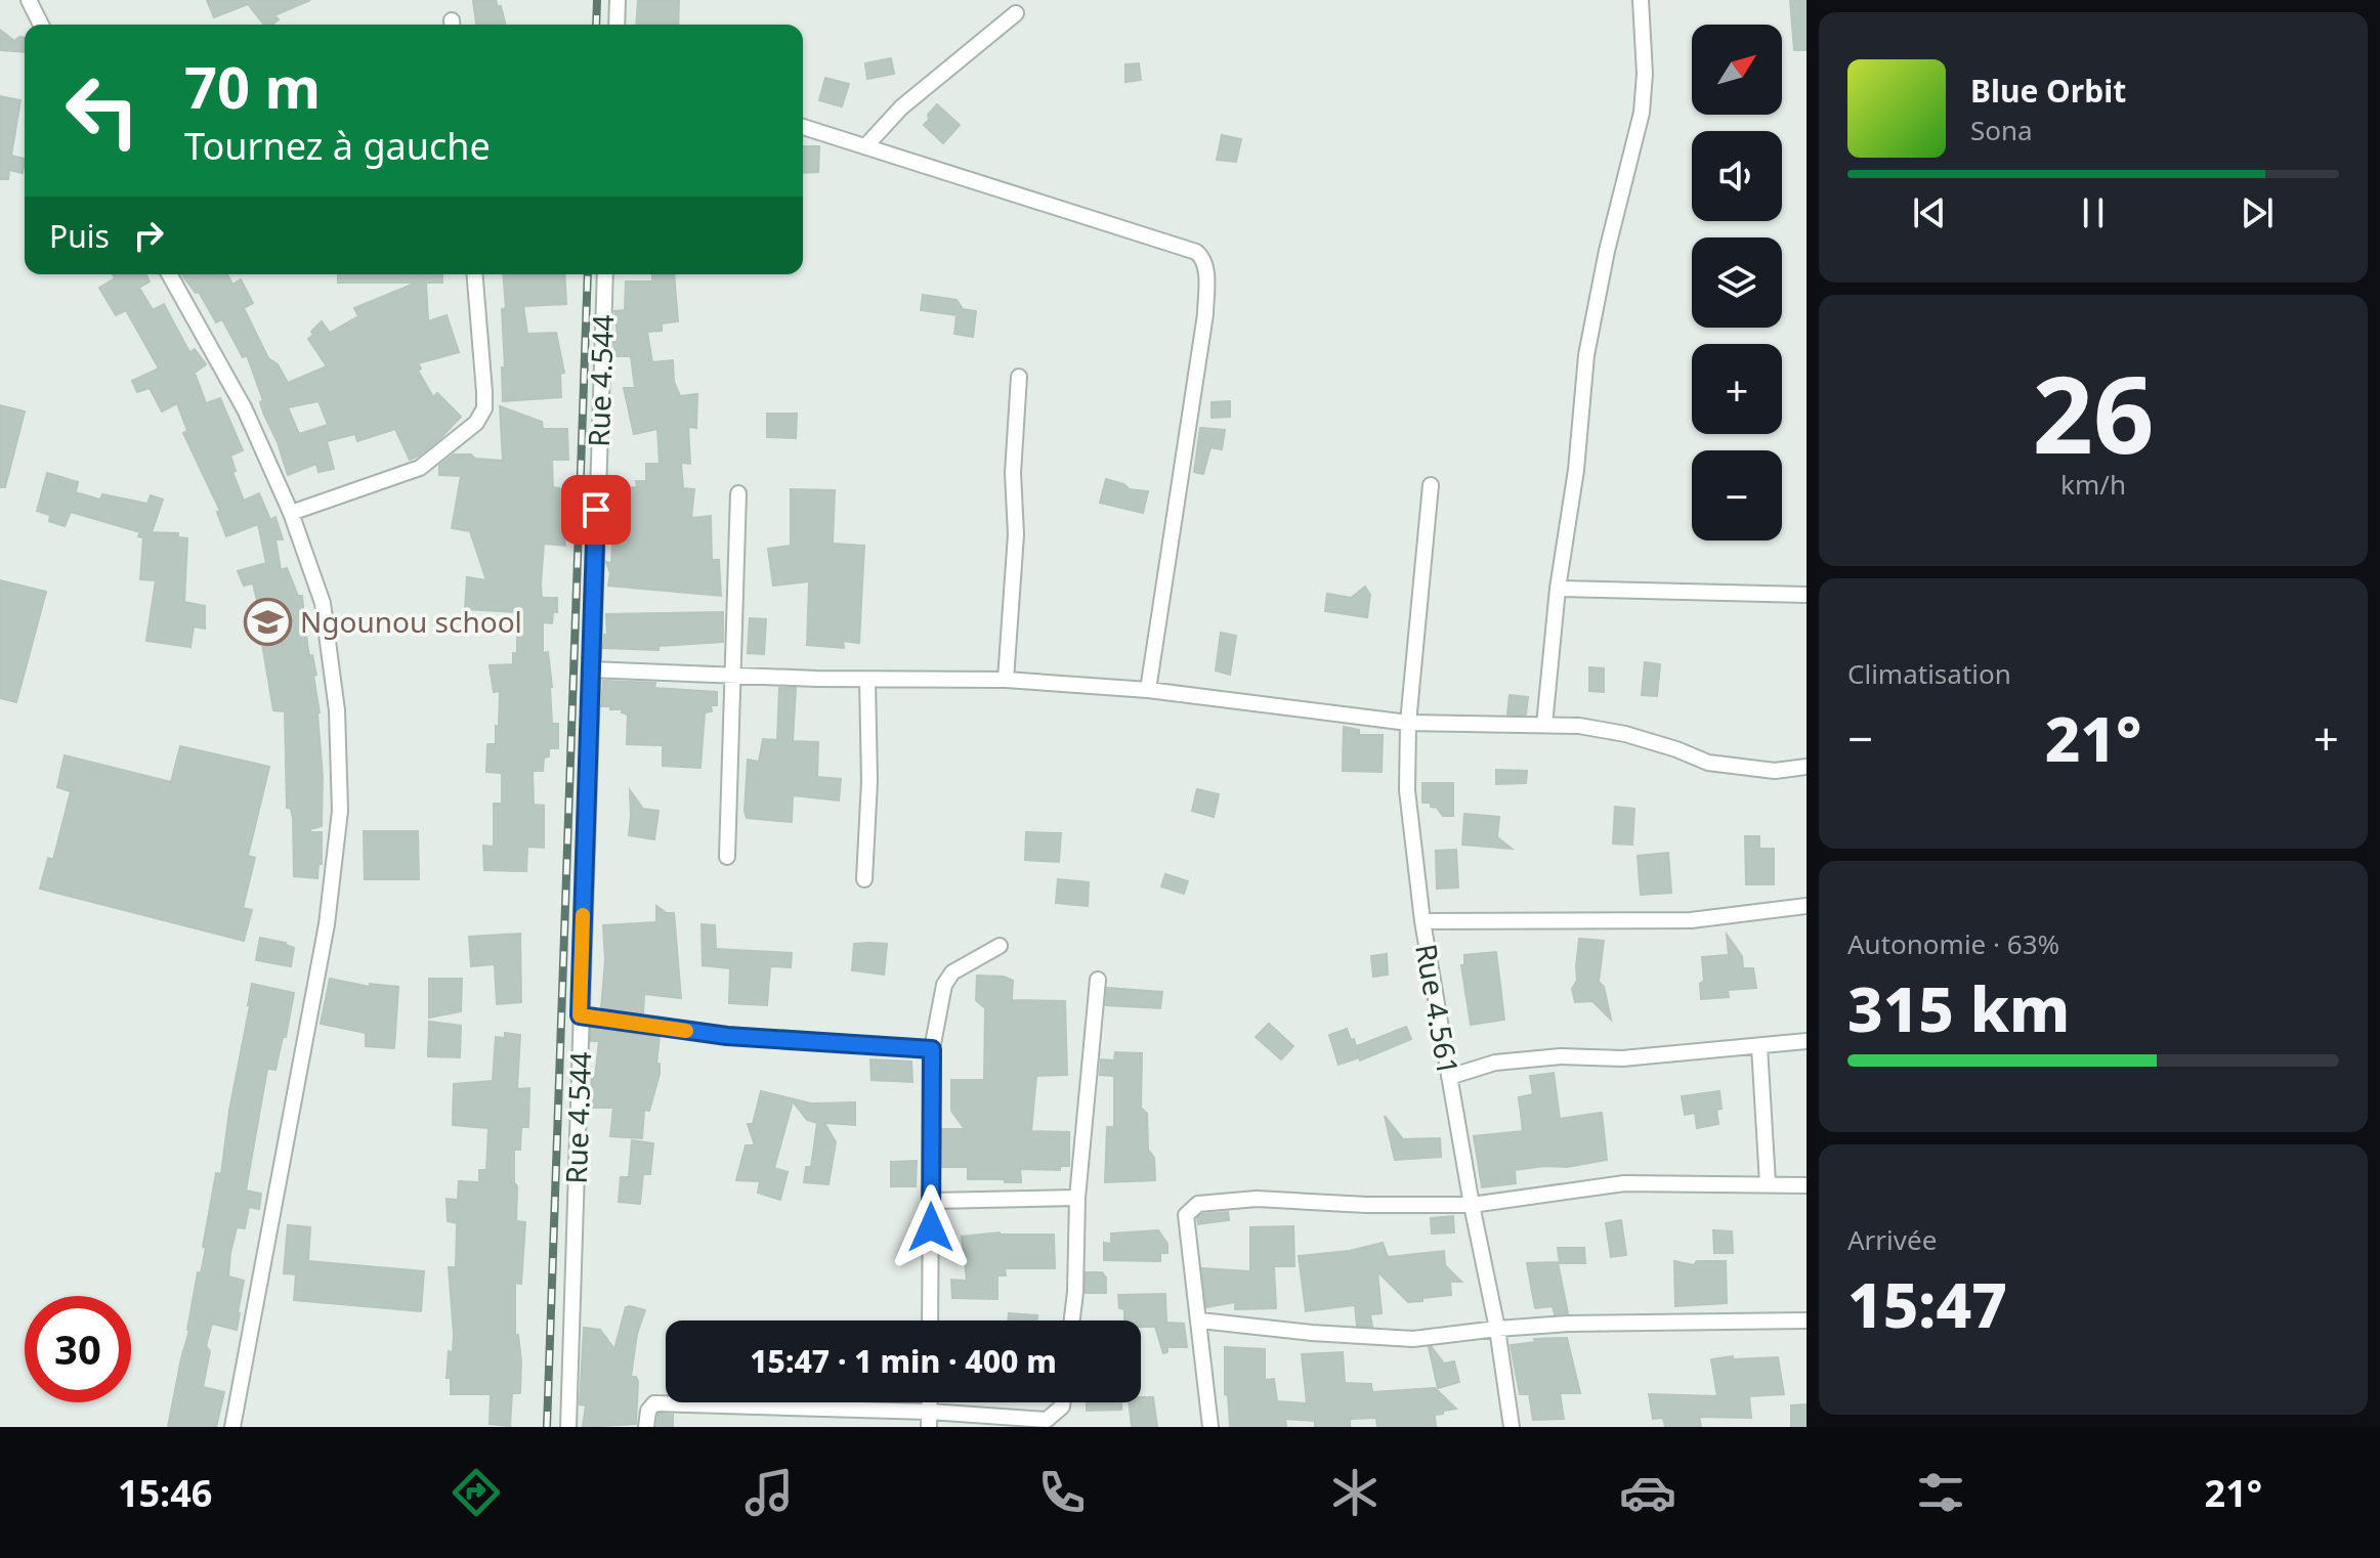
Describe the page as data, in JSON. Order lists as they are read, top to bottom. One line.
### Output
{"streets":{"street":["Rue 4.544","Rue 4.561"]},"places":{"school or university":["Ngounou school"]},"north":"top right","page":{"map_buttons":["+","−"],"turn":["70 m","Tournez à gauche"],"song":["Blue Orbit","Sona"],"then":"Puis","tile":[["26","km/h"],"Climatisation",["Autonomie · 63%","315 km"],["Arrivée","15:47"]],"heat":["−","21°","+"],"limit":"30","trip":"15:47 · 1 min · 400 m","tabs":["15:46","21°"]}}
